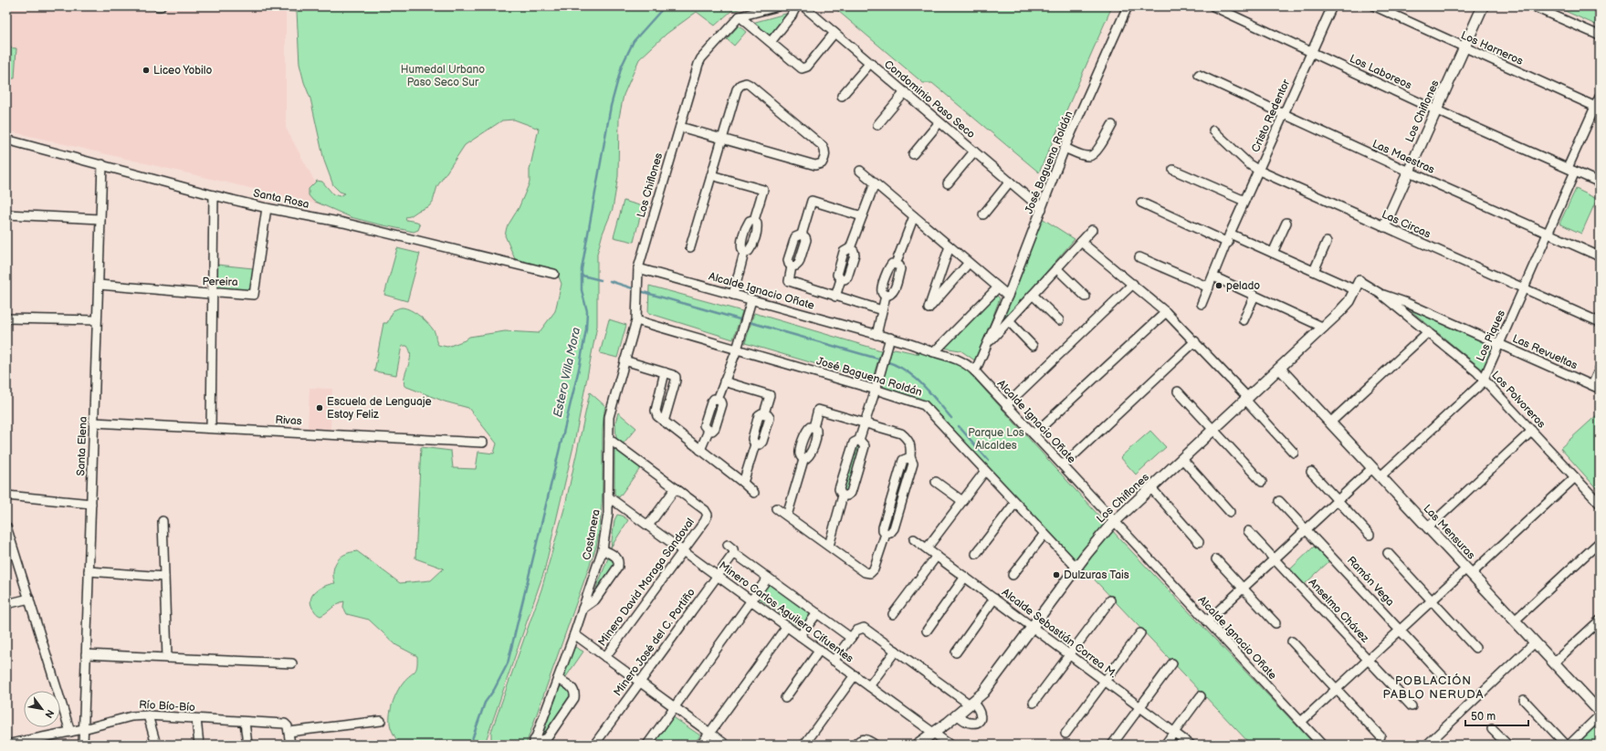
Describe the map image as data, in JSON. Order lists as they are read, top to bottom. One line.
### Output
{"streets":{"street":["Los Harneros","Los Laboreos","Condominio Paso Seco","Los Chiflones","Cristo Redentor","Las Maestras","José Baguena Roldán","Santa Rosa","Las Circas","Pereira","Alcalde Ignacio Oñate","Los Piques","Las Revueltas","Los Polvoreros","Rivas","Santa Elena","Las Mensuras","Costanera","Ramón Vega","Minero David Moraga Sandoval","Anselmo Chávez","Minero Carlos Aguilera Cifuentes","Alcalde Sebastián Correa M.","Minero José del C. Portiño","Río Bío-Bío"]},"crossings":[["Los Harneros","Los Chiflones"],["Los Harneros","Los Piques"],["Los Laboreos","Los Chiflones"],["Los Laboreos","Cristo Redentor"],["Los Laboreos","Los Piques"],["Condominio Paso Seco","José Baguena Roldán"],["Los Chiflones","Las Maestras"],["Los Chiflones","José Baguena Roldán"],["Los Chiflones","Las Circas"],["Los Chiflones","Alcalde Ignacio Oñate"],["Los Chiflones","Los Polvoreros"],["Los Chiflones","Las Mensuras"],["Los Chiflones","Costanera"],["Los Chiflones","Minero Carlos Aguilera Cifuentes"],["Los Chiflones","Alcalde Sebastián Correa M."],["Cristo Redentor","Las Maestras"],["Cristo Redentor","Las Circas"],["Las Maestras","Los Piques"],["José Baguena Roldán","Alcalde Ignacio Oñate"],["José Baguena Roldán","Costanera"],["Santa Rosa","Pereira"],["Santa Rosa","Santa Elena"],["Las Circas","Los Piques"],["Pereira","Santa Elena"],["Los Piques","Las Revueltas"],["Los Piques","Los Polvoreros"],["Los Piques","Las Mensuras"],["Las Revueltas","Los Polvoreros"],["Rivas","Santa Elena"],["Santa Elena","Río Bío-Bío"],["Costanera","Minero David Moraga Sandoval"],["Costanera","Minero Carlos Aguilera Cifuentes"],["Minero David Moraga Sandoval","Minero Carlos Aguilera Cifuentes"],["Minero Carlos Aguilera Cifuentes","Minero José del C. Portiño"]],"districts":["POBLACIÓN PABLO NERUDA"],"water":["Estero Villa Mora"],"parks":["Humedal Urbano Paso Seco Sur","Parque Los Alcaldes"],"places":["Liceo Yobilo","pelado","Escuela de Lenguaje Estoy Feliz","Dulzuras Tais"],"scale_bar":"50 m","north":"bottom right"}
